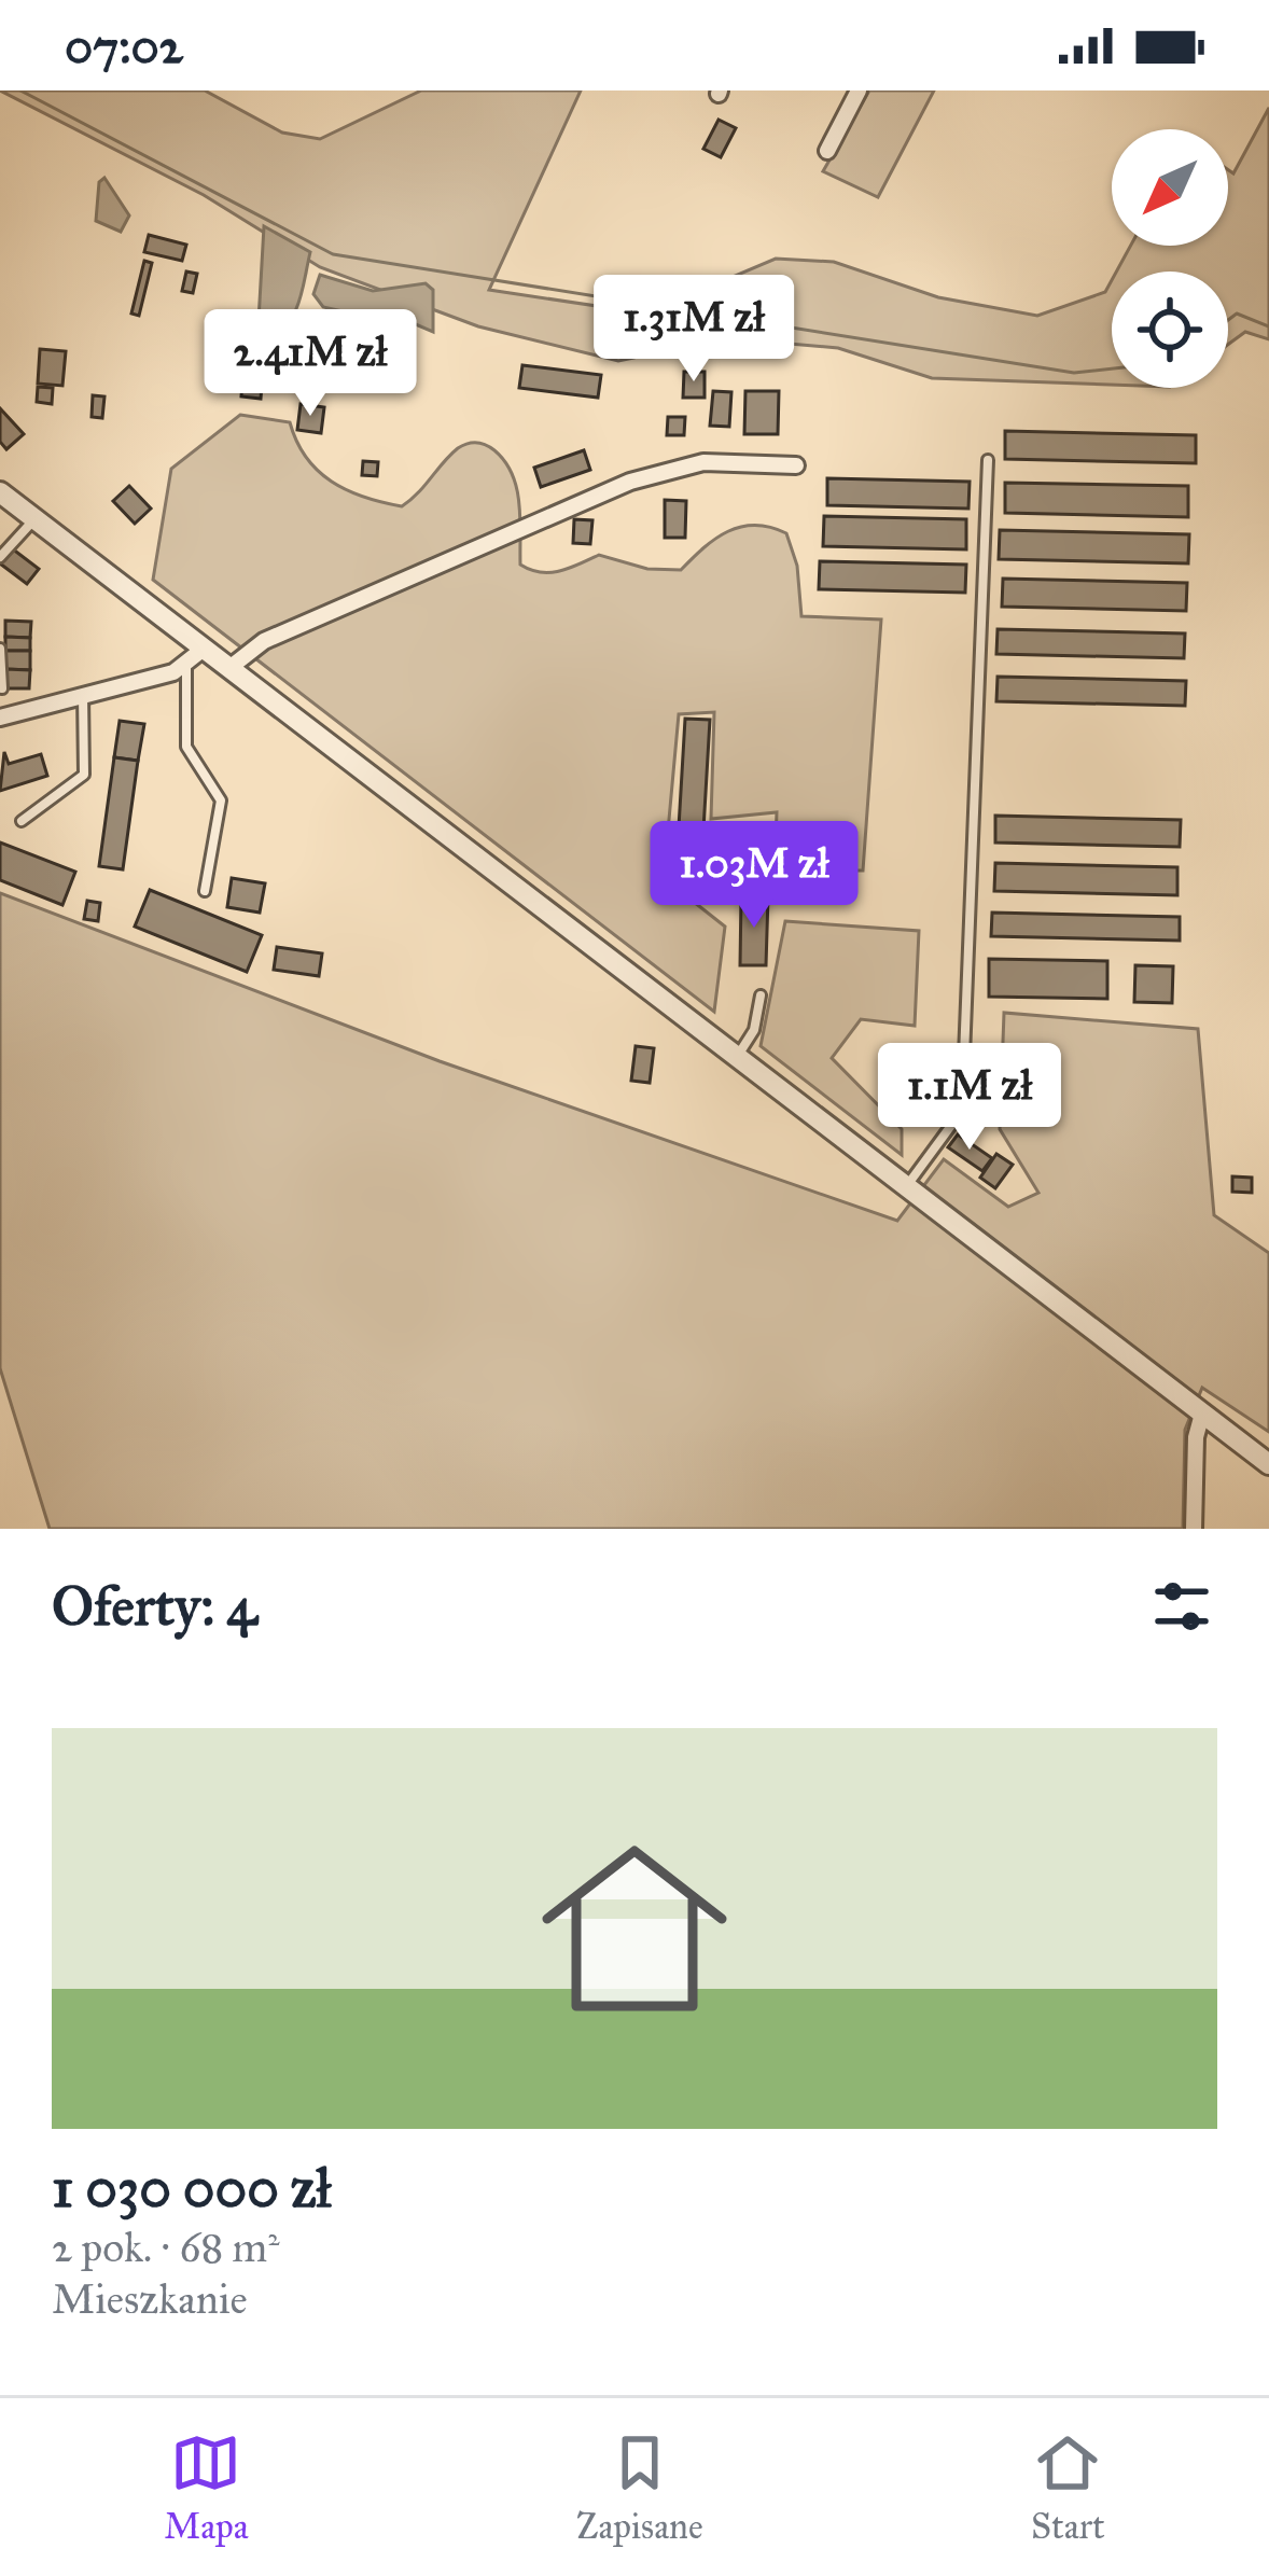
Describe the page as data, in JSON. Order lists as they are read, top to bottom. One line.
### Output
{"north":"bottom left","page":{"status":"07:02","price":["1.31M zł","2.41M zł","1.03M zł","1.1M zł"],"heading":"Oferty: 4","list":[{"name":"1 030 000 zł","note":"2 pok. · 68 m² · Mieszkanie"}],"tabs":["Mapa","Zapisane","Start"]}}
